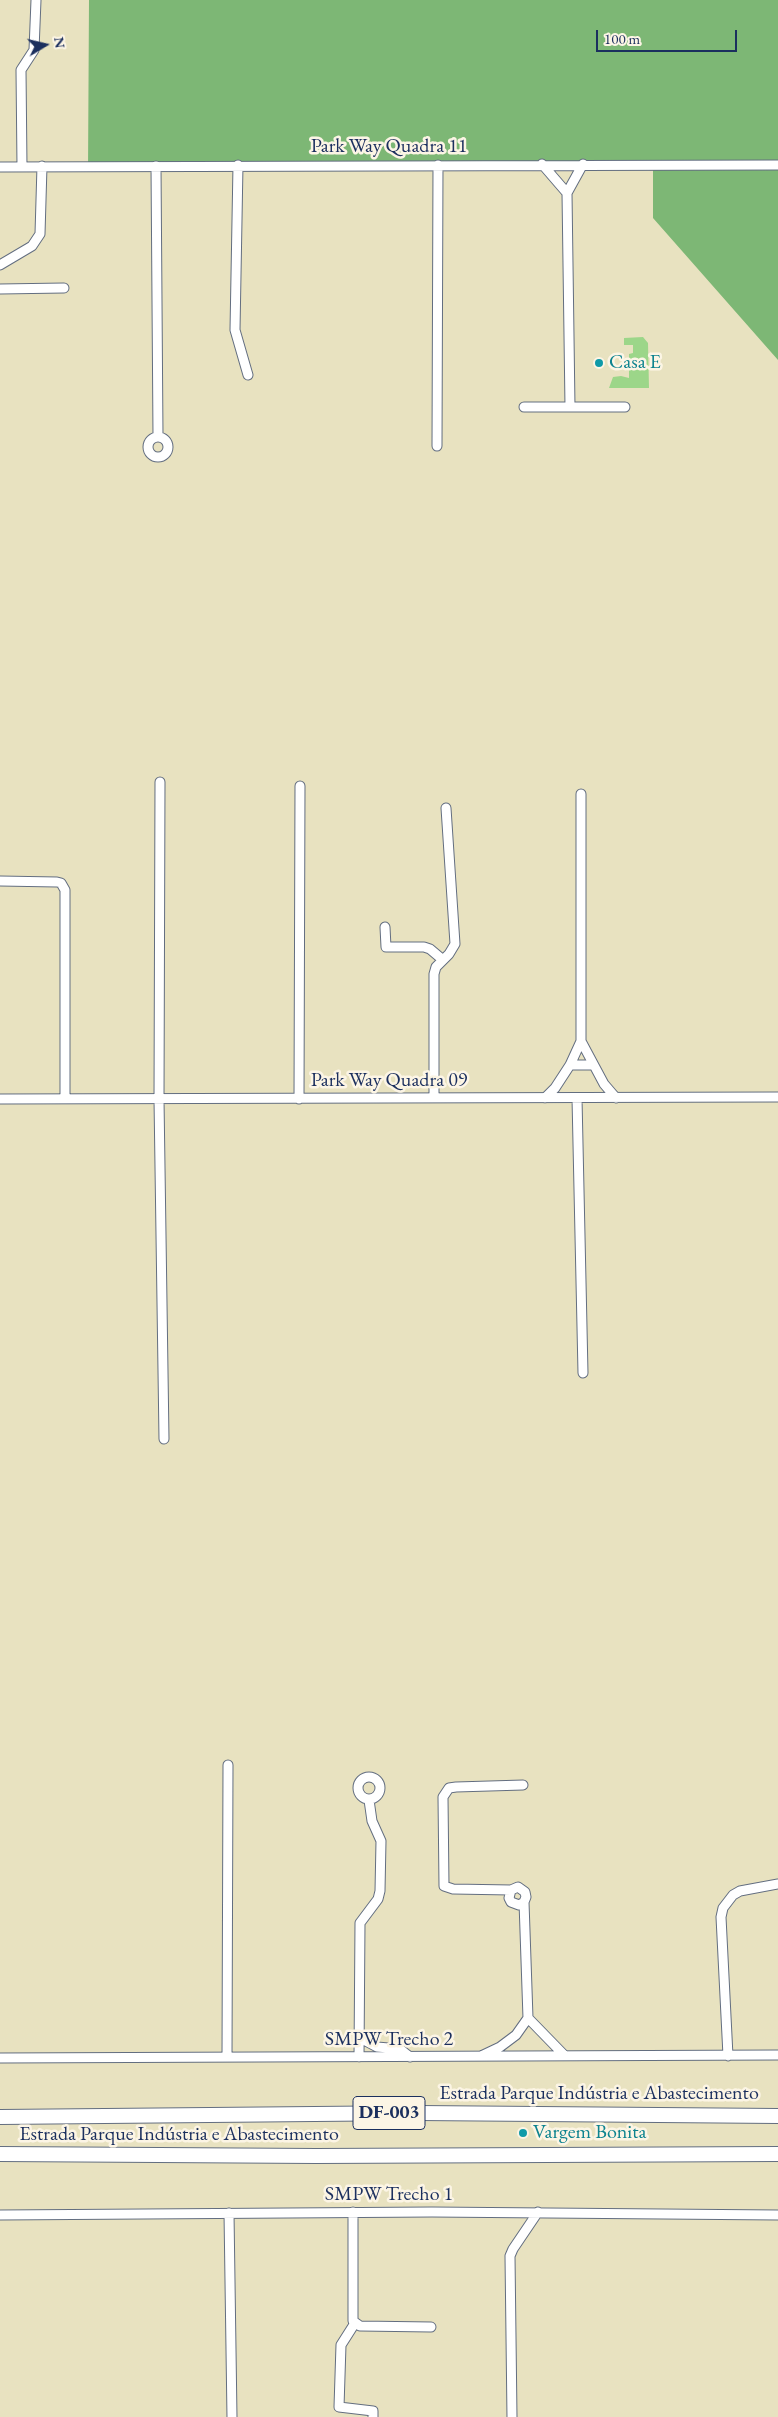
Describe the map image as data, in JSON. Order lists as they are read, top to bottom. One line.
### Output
{"streets":{"highway":["Estrada Parque Indústria e Abastecimento","DF-003"],"street":["Park Way Quadra 11","Park Way Quadra 09","SMPW Trecho 2","SMPW Trecho 1"]},"places":["Casa E","Vargem Bonita"],"scale_bar":"100 m","north":"right"}
